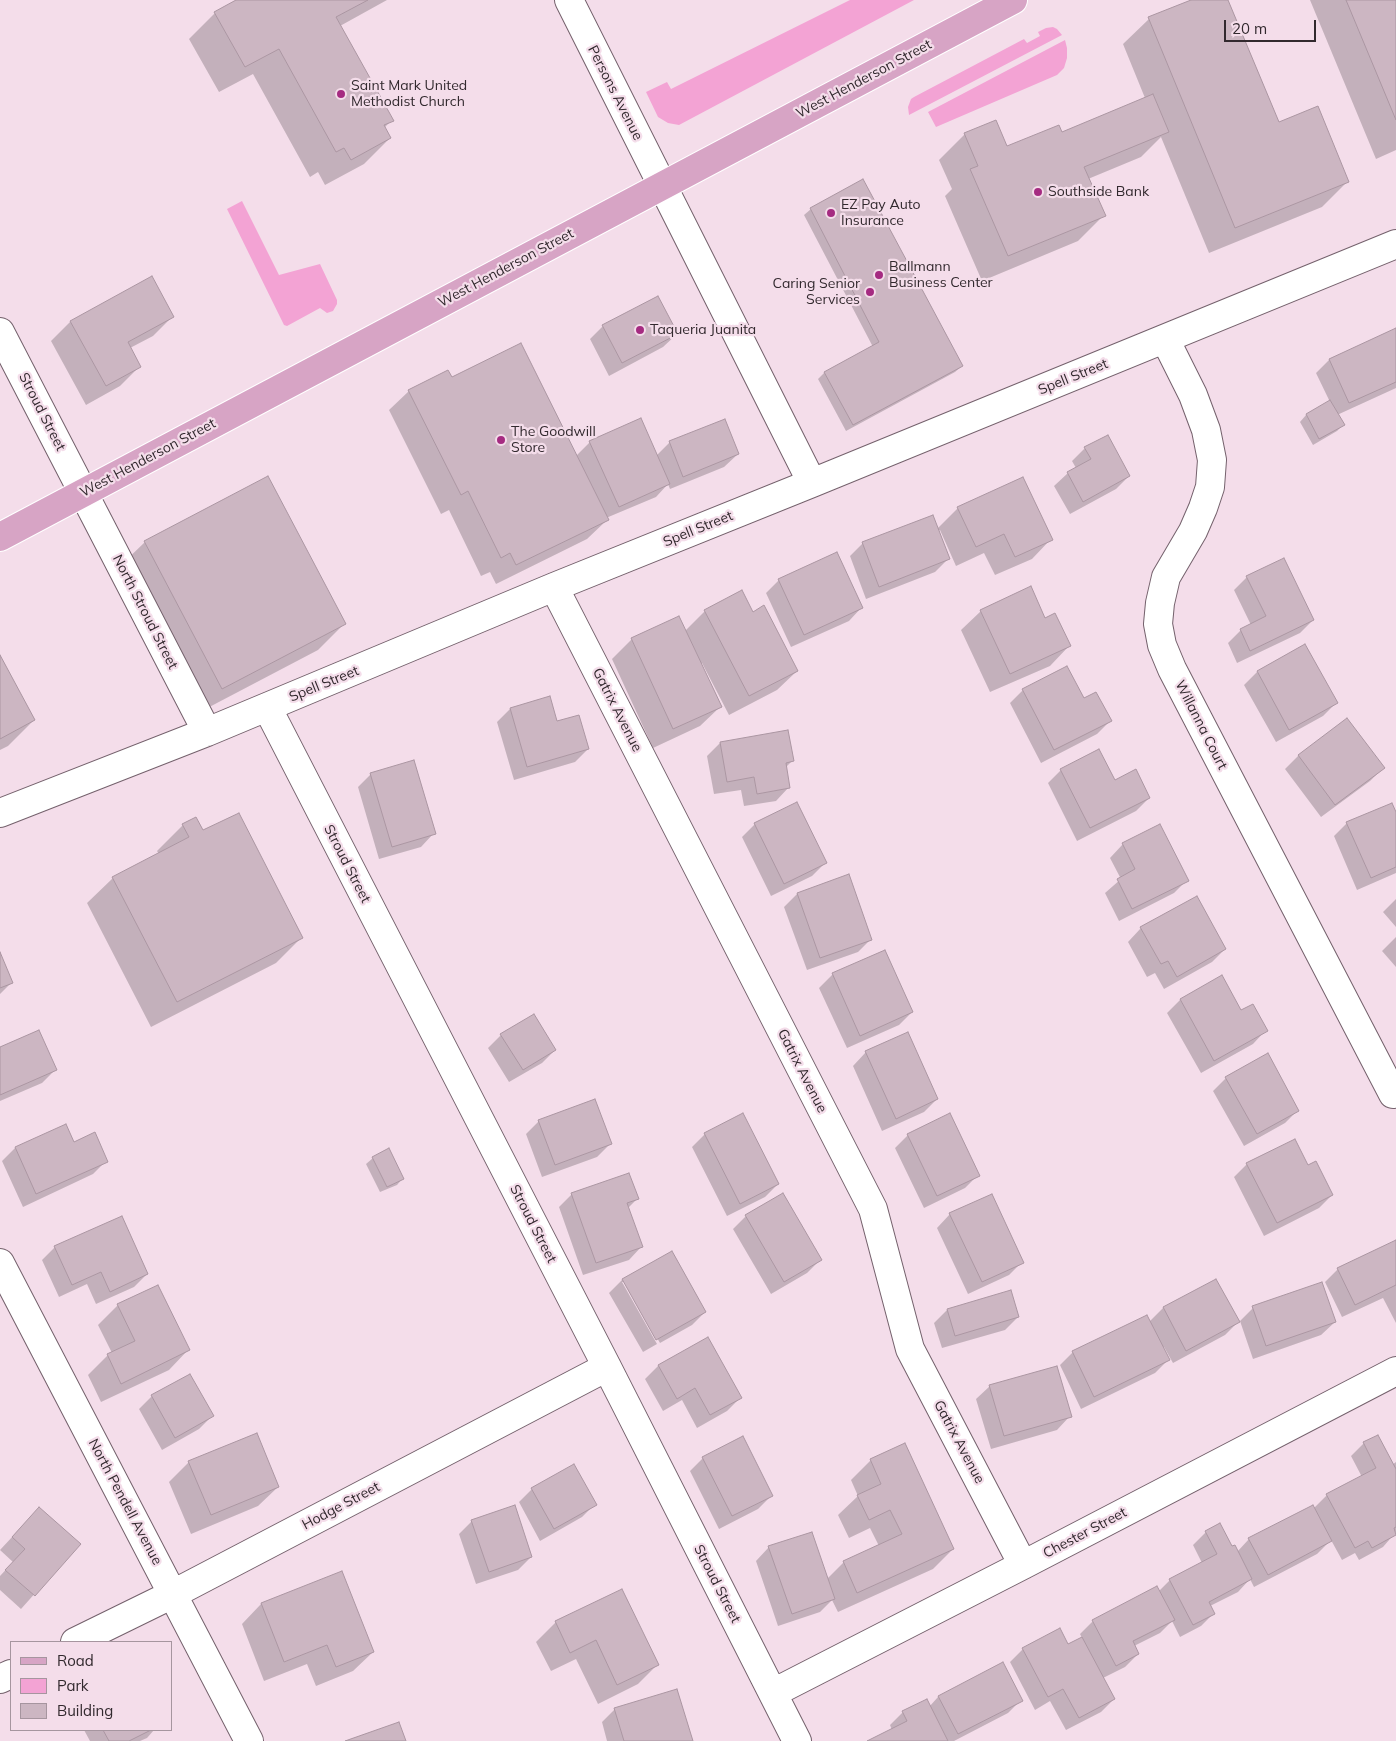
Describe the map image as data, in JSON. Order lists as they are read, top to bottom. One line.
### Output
{"streets":{"main road":["West Henderson Street"],"street":["Persons Avenue","Spell Street","Stroud Street","North Stroud Street","Gatrix Avenue","Willanna Court","North Pendell Avenue","Hodge Street","Chester Street"]},"crossings":[["West Henderson Street","Persons Avenue"],["West Henderson Street","Stroud Street"],["West Henderson Street","North Stroud Street"],["Persons Avenue","Spell Street"],["Spell Street","Stroud Street"],["Spell Street","North Stroud Street"],["Spell Street","Gatrix Avenue"],["Spell Street","Willanna Court"],["Stroud Street","North Stroud Street"],["Stroud Street","Hodge Street"],["Stroud Street","Chester Street"],["Gatrix Avenue","Chester Street"],["North Pendell Avenue","Hodge Street"]],"places":["Saint Mark United Methodist Church","Southside Bank","EZ Pay Auto Insurance","Ballmann Business Center","Caring Senior Services","Taqueria Juanita","The Goodwill Store"],"legend":["Road","Park","Building"],"scale_bar":"20 m"}
